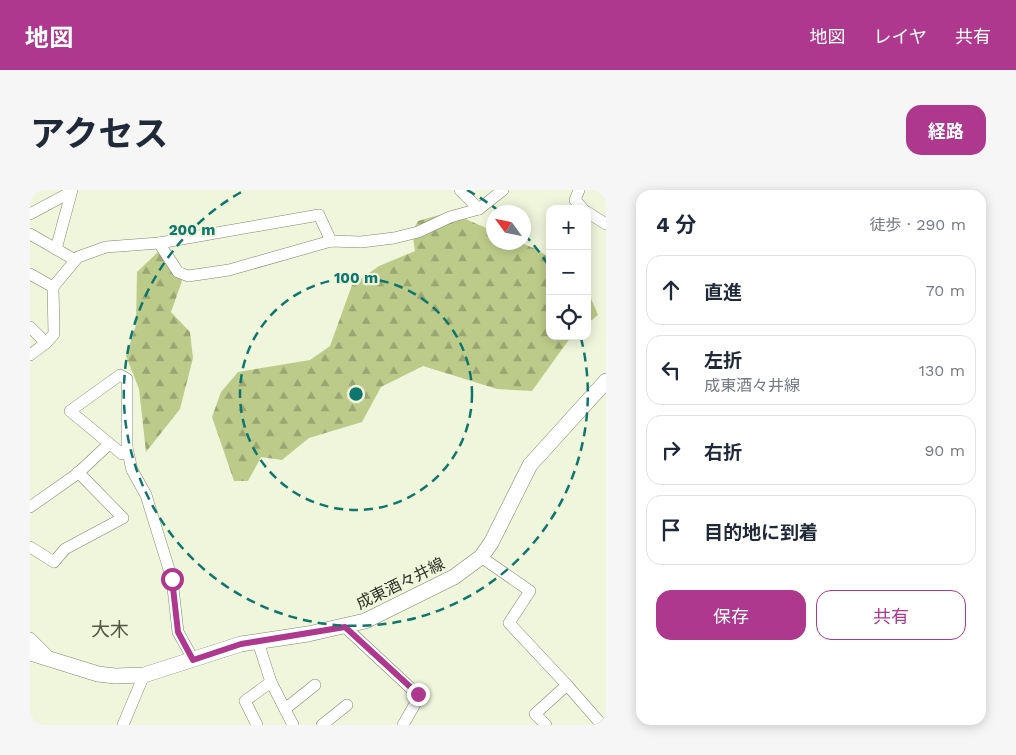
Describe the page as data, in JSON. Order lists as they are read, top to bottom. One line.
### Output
{"streets":{"main road":["成東酒々井線"]},"districts":["大木"],"north":"top left","page":{"header":"地図","nav":["地図","レイヤ","共有"],"title":"アクセス","buttons":["経路",["保存","共有"]],"heading":["4 分","徒歩 · 290 m"],"map_buttons":["+","−"],"list":[["直進","70 m"],["左折","成東酒々井線","130 m"],["右折","90 m"],"目的地に到着"]},"rings":["200 m","100 m"]}
